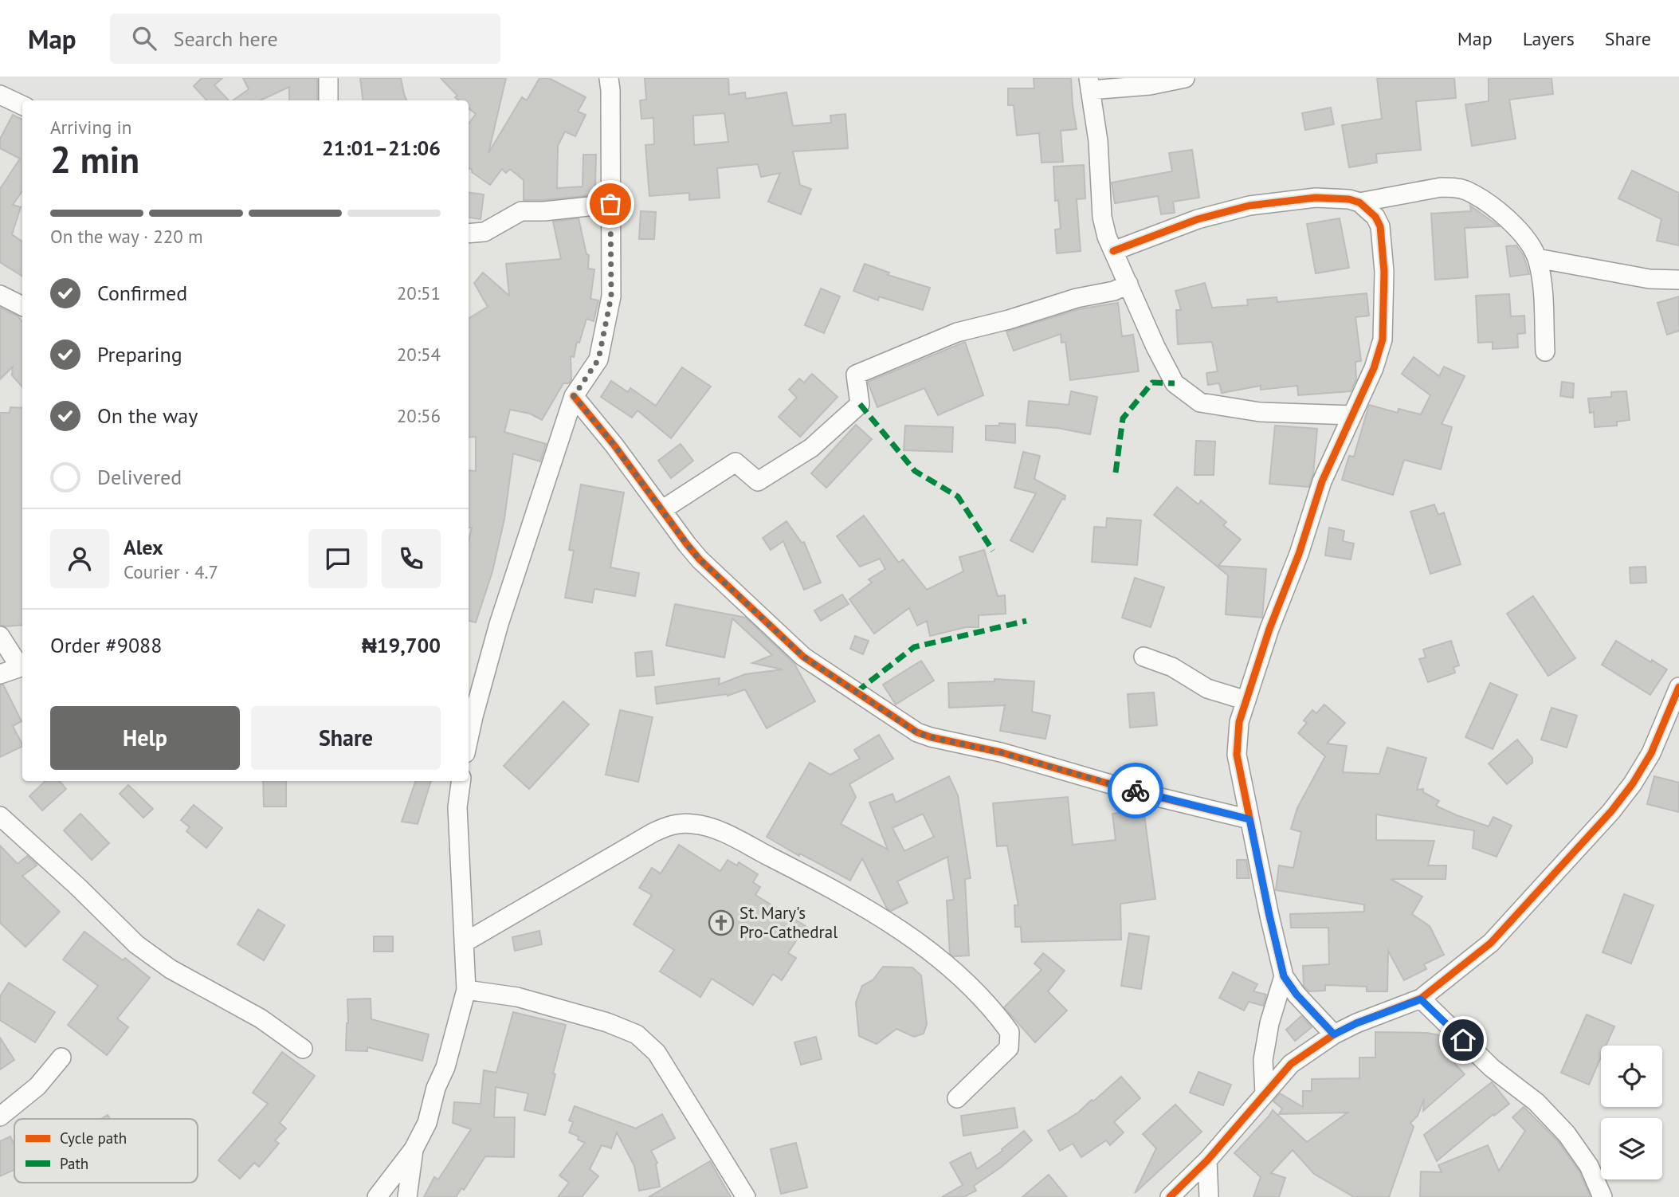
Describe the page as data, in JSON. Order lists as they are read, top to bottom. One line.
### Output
{"places":{"church":["St. Mary's Pro-Cathedral"]},"legend":["Cycle path","Path"],"page":{"header":"Map","search":"Search here","nav":["Map","Layers","Share"],"heading":["2 min","Arriving in","21:01–21:06"],"panel":["Alex","Courier · 4.7","Order #9088","₦19,700"],"bar":"On the way · 220 m","list":[["Confirmed","20:51"],["Preparing","20:54"],["On the way","20:56"],"Delivered"],"buttons":["Help","Share"]}}
